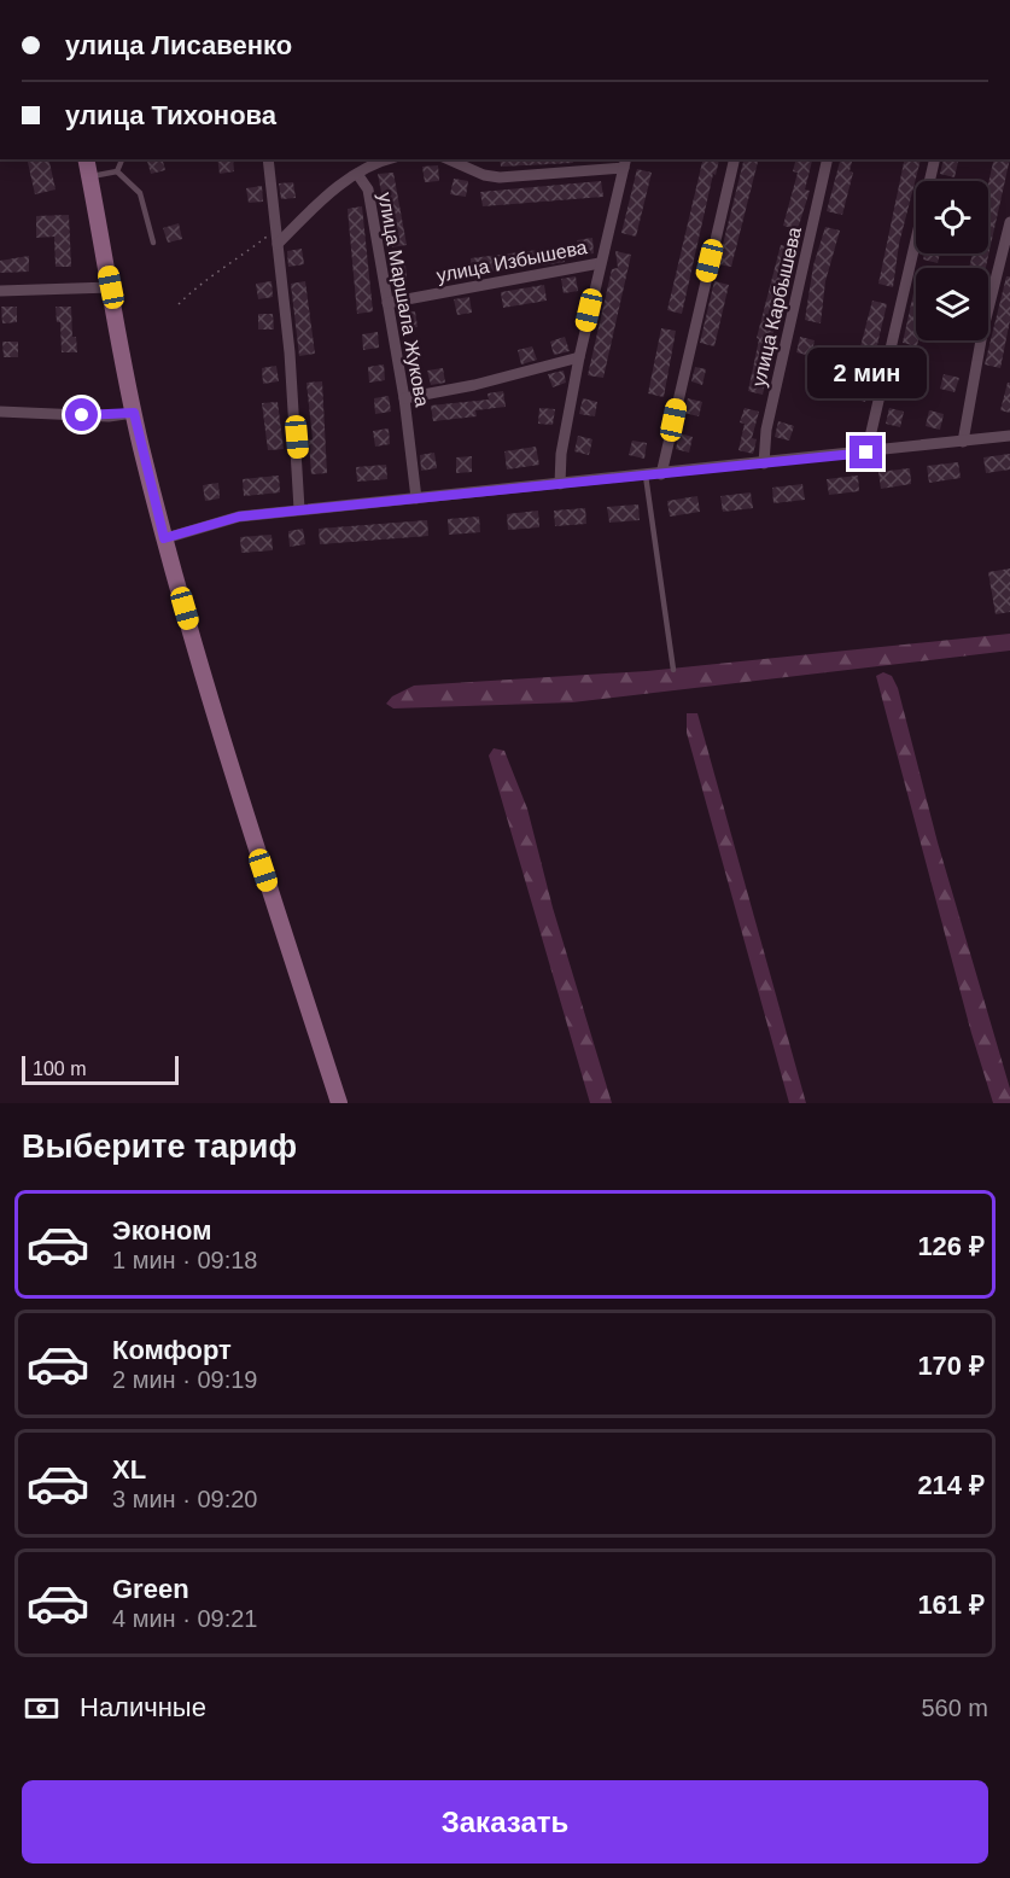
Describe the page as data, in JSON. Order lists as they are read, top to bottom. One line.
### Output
{"streets":{"street":["улица Избышева","улица Маршала Жукова","улица Карбышева"]},"crossings":[["улица Избышева","улица Маршала Жукова"]],"scale_bar":"100 m","page":{"banner":["улица Лисавенко","улица Тихонова"],"bubble":"2 мин","scale":"100 m","heading":"Выберите тариф","list":[{"name":"Эконом","note":"1 мин · 09:18","value":"126 ₽"},{"name":"Комфорт","note":"2 мин · 09:19","value":"170 ₽"},{"name":"XL","note":"3 мин · 09:20","value":"214 ₽"},{"name":"Green","note":"4 мин · 09:21","value":"161 ₽"}],"pay":["Наличные","560 m"],"buttons":"Заказать"}}
